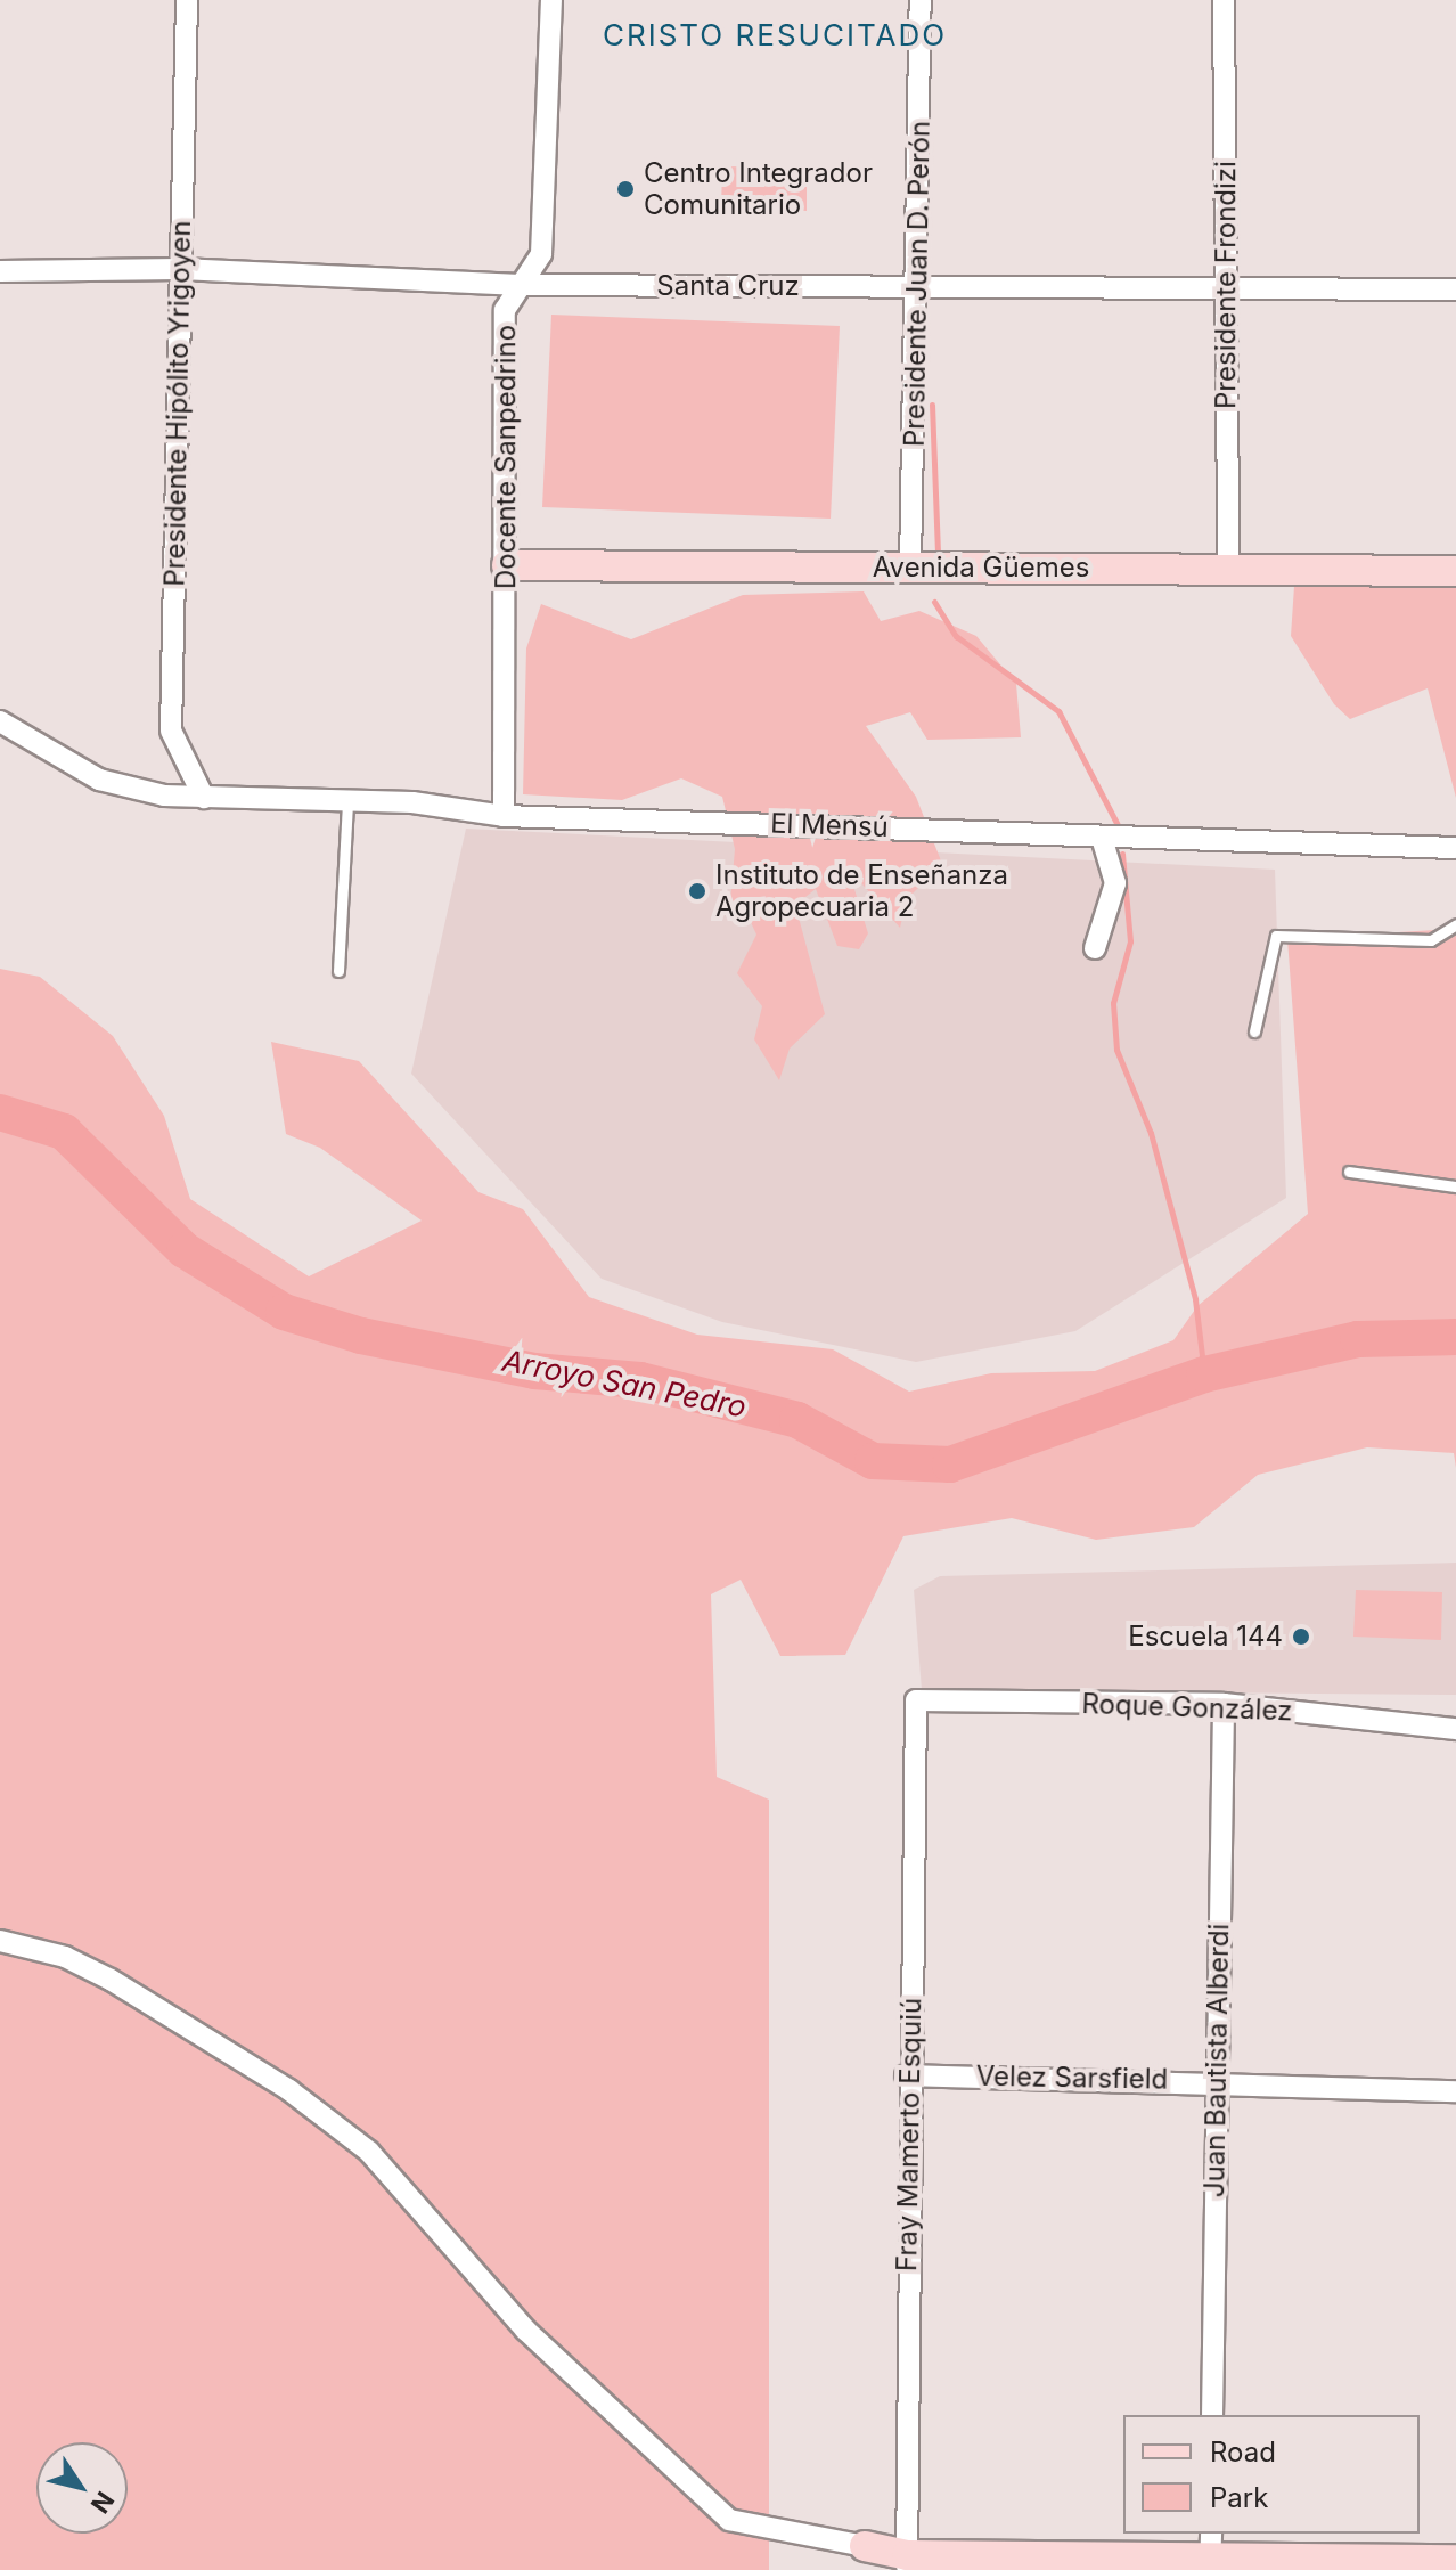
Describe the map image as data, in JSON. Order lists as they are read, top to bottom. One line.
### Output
{"streets":{"main road":["Avenida Güemes"],"street":["Presidente Juan D. Perón","Presidente Frondizi","Santa Cruz","Presidente Hipólito Yrigoyen","Docente Sanpedrino","El Mensú","Roque González","Juan Bautista Alberdi","Velez Sarsfield","Fray Mamerto Esquiú"]},"crossings":[["Presidente Juan D. Perón","Santa Cruz"],["Presidente Juan D. Perón","Avenida Güemes"],["Presidente Frondizi","Santa Cruz"],["Presidente Frondizi","Avenida Güemes"],["Santa Cruz","Presidente Hipólito Yrigoyen"],["Santa Cruz","Docente Sanpedrino"],["Presidente Hipólito Yrigoyen","El Mensú"],["Docente Sanpedrino","Avenida Güemes"],["Docente Sanpedrino","El Mensú"],["Roque González","Juan Bautista Alberdi"],["Roque González","Fray Mamerto Esquiú"],["Juan Bautista Alberdi","Velez Sarsfield"],["Velez Sarsfield","Fray Mamerto Esquiú"]],"districts":["CRISTO RESUCITADO"],"water":["Arroyo San Pedro"],"places":["Centro Integrador Comunitario","Instituto de Enseñanza Agropecuaria 2","Escuela 144"],"legend":["Road","Park"],"north":"bottom right"}
